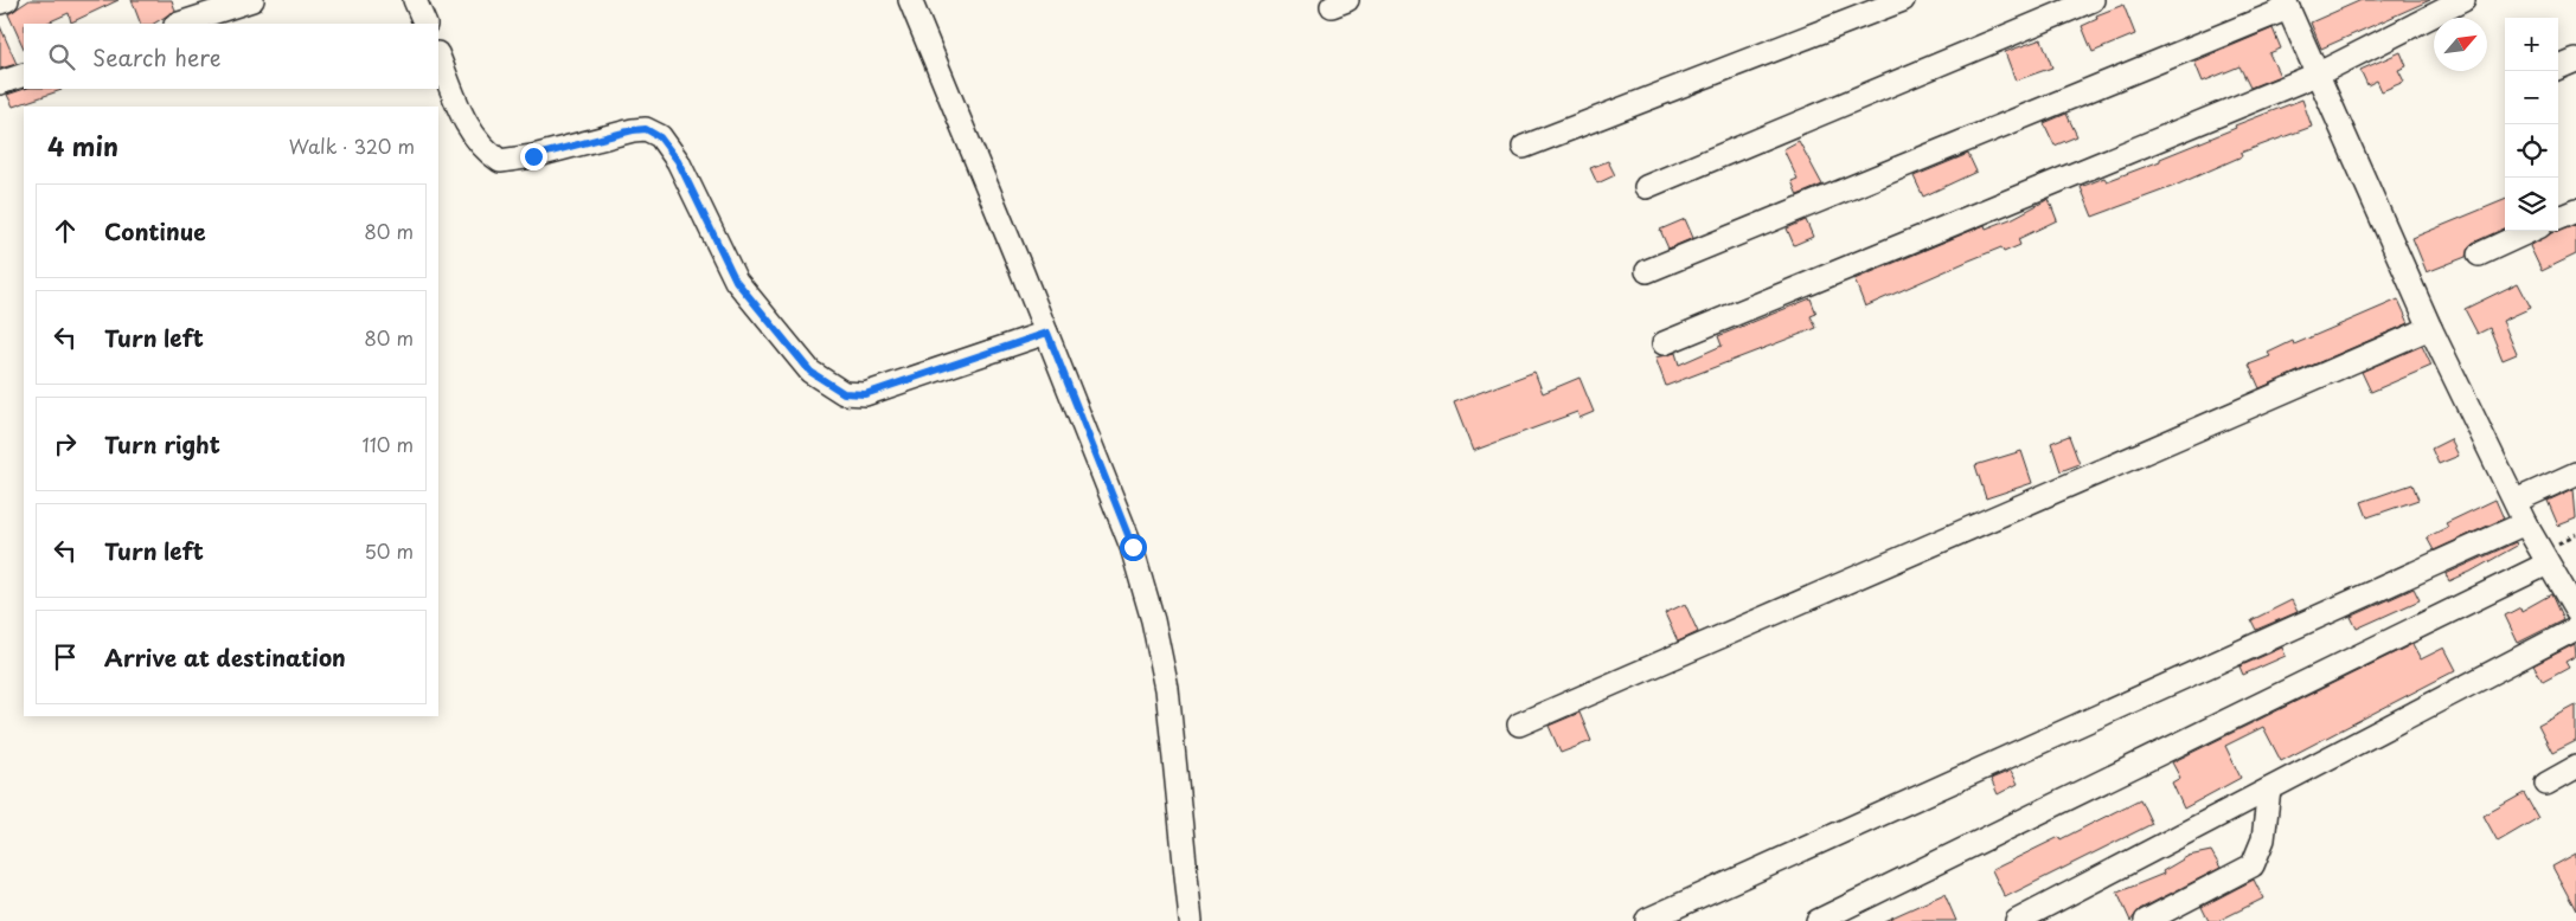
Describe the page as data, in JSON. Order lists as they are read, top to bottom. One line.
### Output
{"north":"top right","page":{"map_buttons":["+","−"],"search":"Search here","heading":["4 min","Walk · 320 m"],"list":[["Continue","80 m"],["Turn left","80 m"],["Turn right","110 m"],["Turn left","50 m"],"Arrive at destination"]}}
